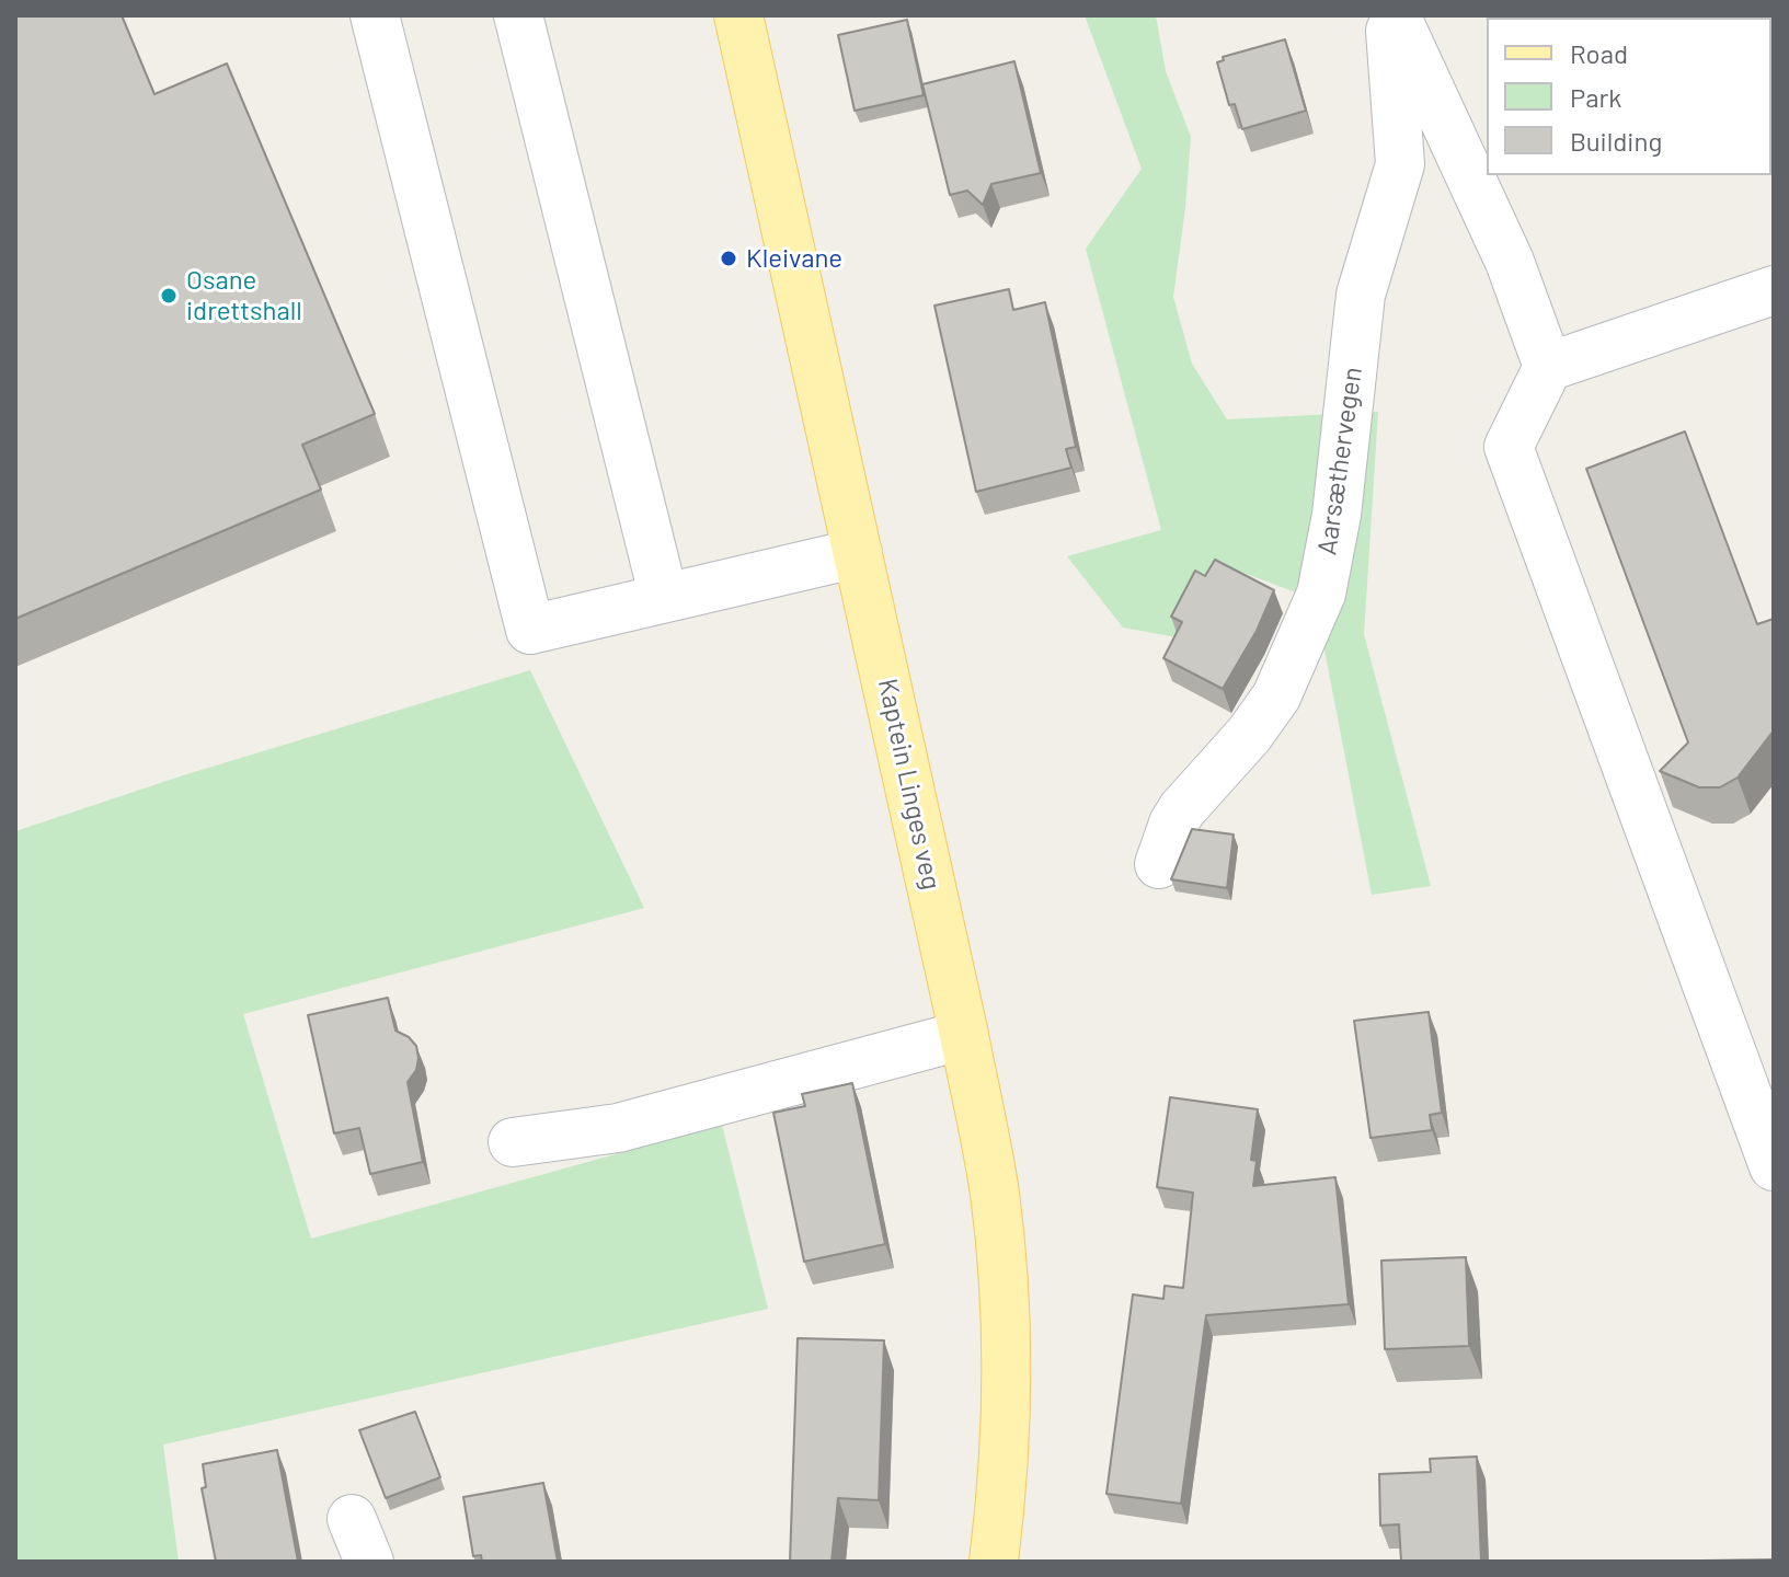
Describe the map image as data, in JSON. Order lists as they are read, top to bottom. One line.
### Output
{"streets":{"main road":["Kaptein Linges veg"],"lane":["Aarsæthervegen"]},"places":["Kleivane","Osane idrettshall"],"legend":["Road","Park","Building"]}
